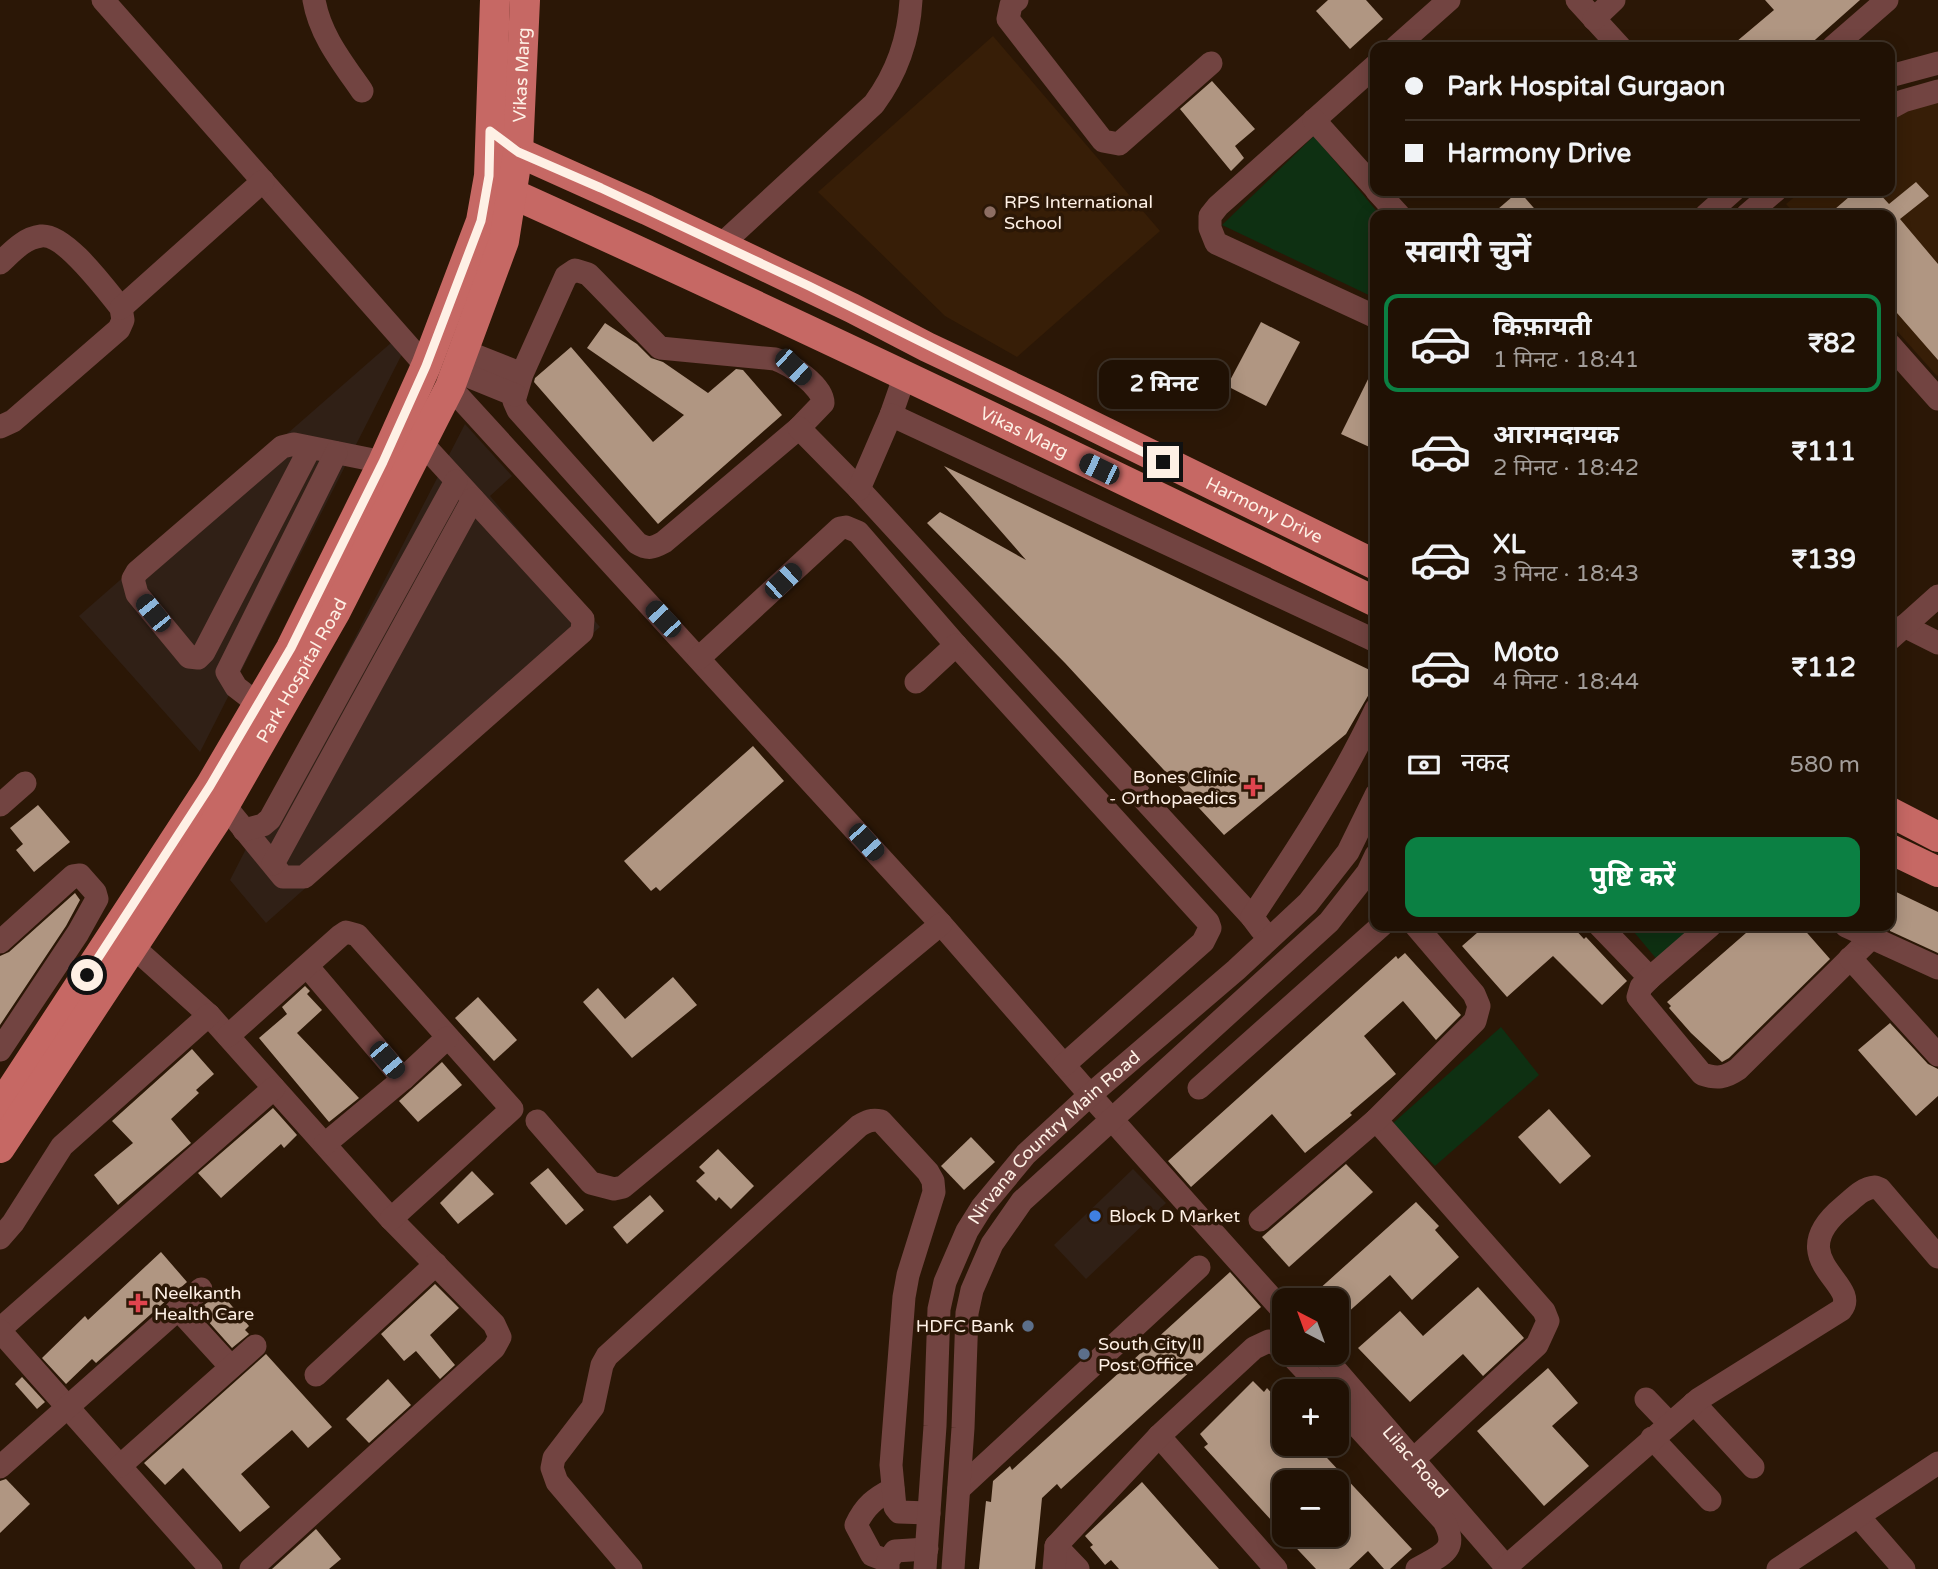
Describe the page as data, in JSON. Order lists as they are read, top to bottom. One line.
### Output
{"streets":{"main road":["Vikas Marg","Harmony Drive","Park Hospital Road"],"street":["Nirvana Country Main Road","Lilac Road"]},"crossings":[["Vikas Marg","Harmony Drive"],["Vikas Marg","Park Hospital Road"],["Harmony Drive","Park Hospital Road"]],"places":{"other":["RPS International School","Block D Market","HDFC Bank","South City II Post Office"],"health":["Bones Clinic - Orthopaedics","Neelkanth Health Care"]},"north":"top left","page":{"banner":["Park Hospital Gurgaon","Harmony Drive"],"heading":"सवारी चुनें","list":[{"name":"किफ़ायती","note":"1 मिनट · 18:41","value":"₹82"},{"name":"आरामदायक","note":"2 मिनट · 18:42","value":"₹111"},{"name":"XL","note":"3 मिनट · 18:43","value":"₹139"},{"name":"Moto","note":"4 मिनट · 18:44","value":"₹112"}],"bubble":"2 मिनट","pay":["नकद","580 m"],"buttons":"पुष्टि करें","map_buttons":["+","−"]}}
